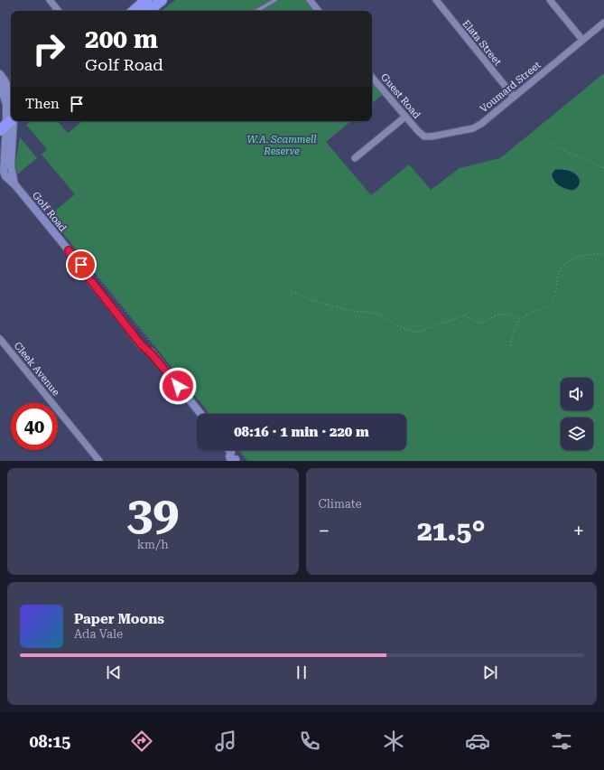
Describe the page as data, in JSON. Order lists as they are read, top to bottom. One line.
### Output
{"streets":{"street":["Elata Street","Voumard Street","Guest Road","Golf Road","Cleek Avenue"]},"crossings":[["Elata Street","Voumard Street"],["Voumard Street","Guest Road"]],"parks":["W.A. Scammell Reserve"],"page":{"turn":["200 m","Golf Road"],"then":"Then","limit":"40","trip":"08:16 · 1 min · 220 m","tile":[["39","km/h"],"Climate"],"heat":["−","21.5°","+"],"song":["Paper Moons","Ada Vale"],"tabs":"08:15"}}
